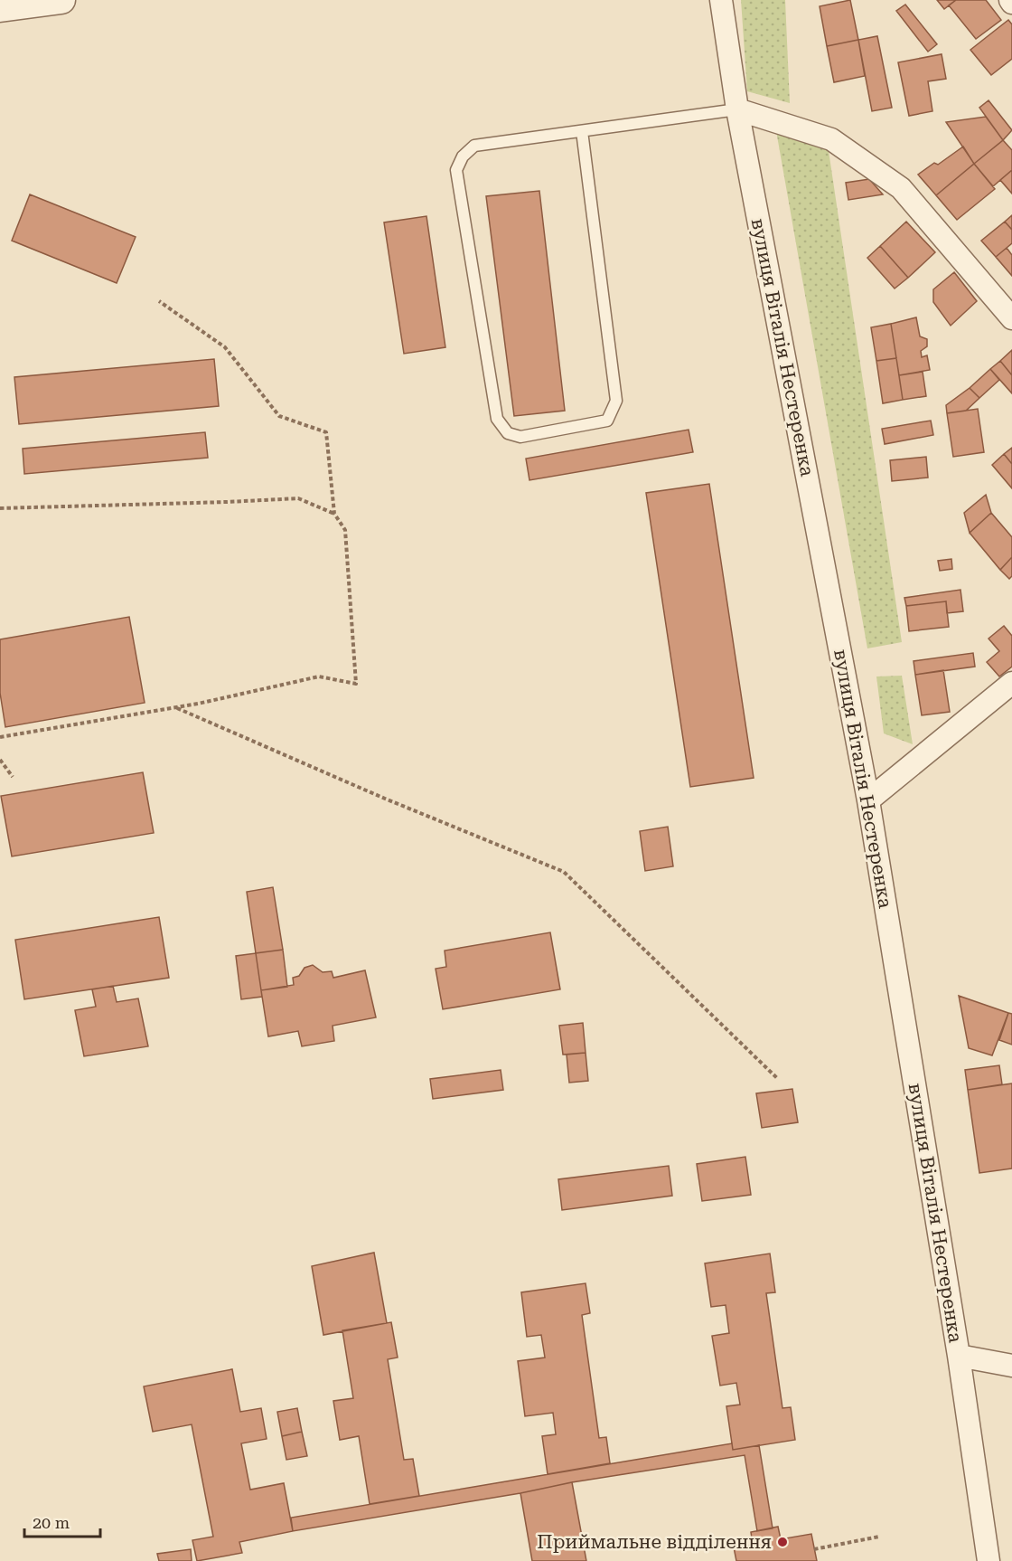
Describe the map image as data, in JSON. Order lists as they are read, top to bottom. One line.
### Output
{"streets":{"street":["вулиця Віталія Нестеренка"]},"places":["Приймальне відділення"],"scale_bar":"20 m"}
